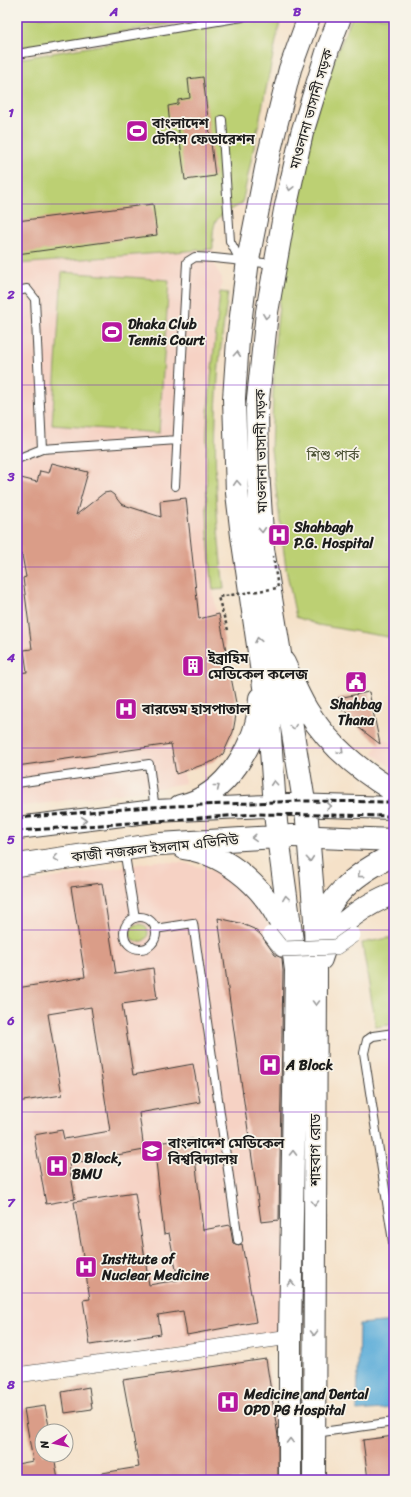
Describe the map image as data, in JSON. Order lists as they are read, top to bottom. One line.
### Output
{"streets":{"main road":["মাওলানা ভাসানী সড়ক","কাজী নজরুল ইসলাম এভিনিউ","শাহবাগ রোড"]},"crossings":[["মাওলানা ভাসানী সড়ক","কাজী নজরুল ইসলাম এভিনিউ"],["মাওলানা ভাসানী সড়ক","শাহবাগ রোড"],["কাজী নজরুল ইসলাম এভিনিউ","শাহবাগ রোড"]],"parks":["শিশু পার্ক"],"places":{"sports":["বাংলাদেশ টেনিস ফেডারেশন","Dhaka Club Tennis Court"],"hospital":["Shahbagh P.G. Hospital","বারডেম হাসপাতাল","A Block","D Block, BMU","Institute of Nuclear Medicine","Medicine and Dental OPD PG Hospital"],"building":["ইব্রাহিম মেডিকেল কলেজ"],"public building":["Shahbag Thana"],"school or university":["বাংলাদেশ মেডিকেল বিশ্ববিদ্যালয়"]},"north":"left","grid":{"columns":["A","B"],"rows":["1","2","3","4","5","6","7","8"]}}
